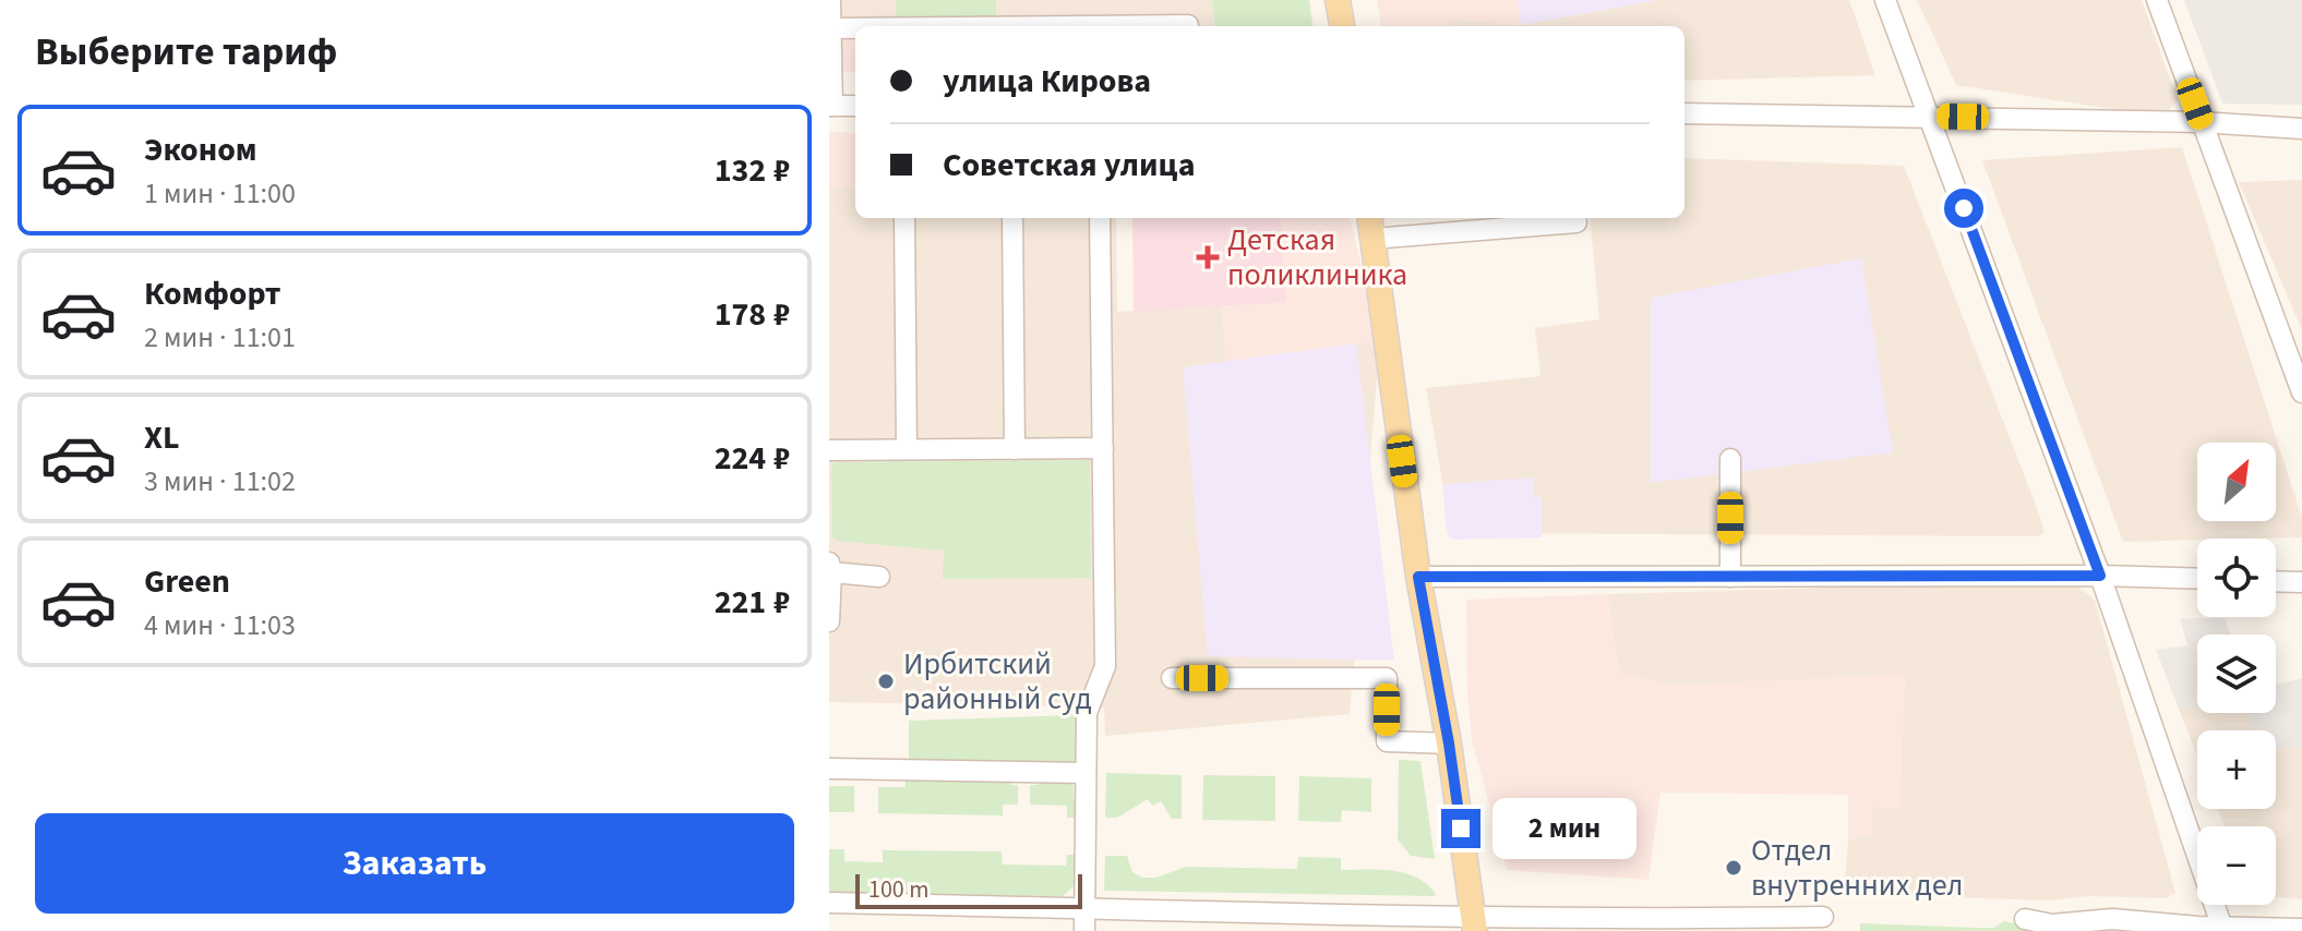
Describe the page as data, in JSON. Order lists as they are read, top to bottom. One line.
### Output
{"places":{"health":["Детская поликлиника"],"other":["Ирбитский районный суд","Отдел внутренних дел"]},"scale_bar":"100 m","north":"top right","page":{"heading":"Выберите тариф","banner":["улица Кирова","Советская улица"],"list":[{"name":"Эконом","note":"1 мин · 11:00","value":"132 ₽"},{"name":"Комфорт","note":"2 мин · 11:01","value":"178 ₽"},{"name":"XL","note":"3 мин · 11:02","value":"224 ₽"},{"name":"Green","note":"4 мин · 11:03","value":"221 ₽"}],"map_buttons":["+","−"],"buttons":"Заказать","bubble":"2 мин","scale":"100 m"}}
